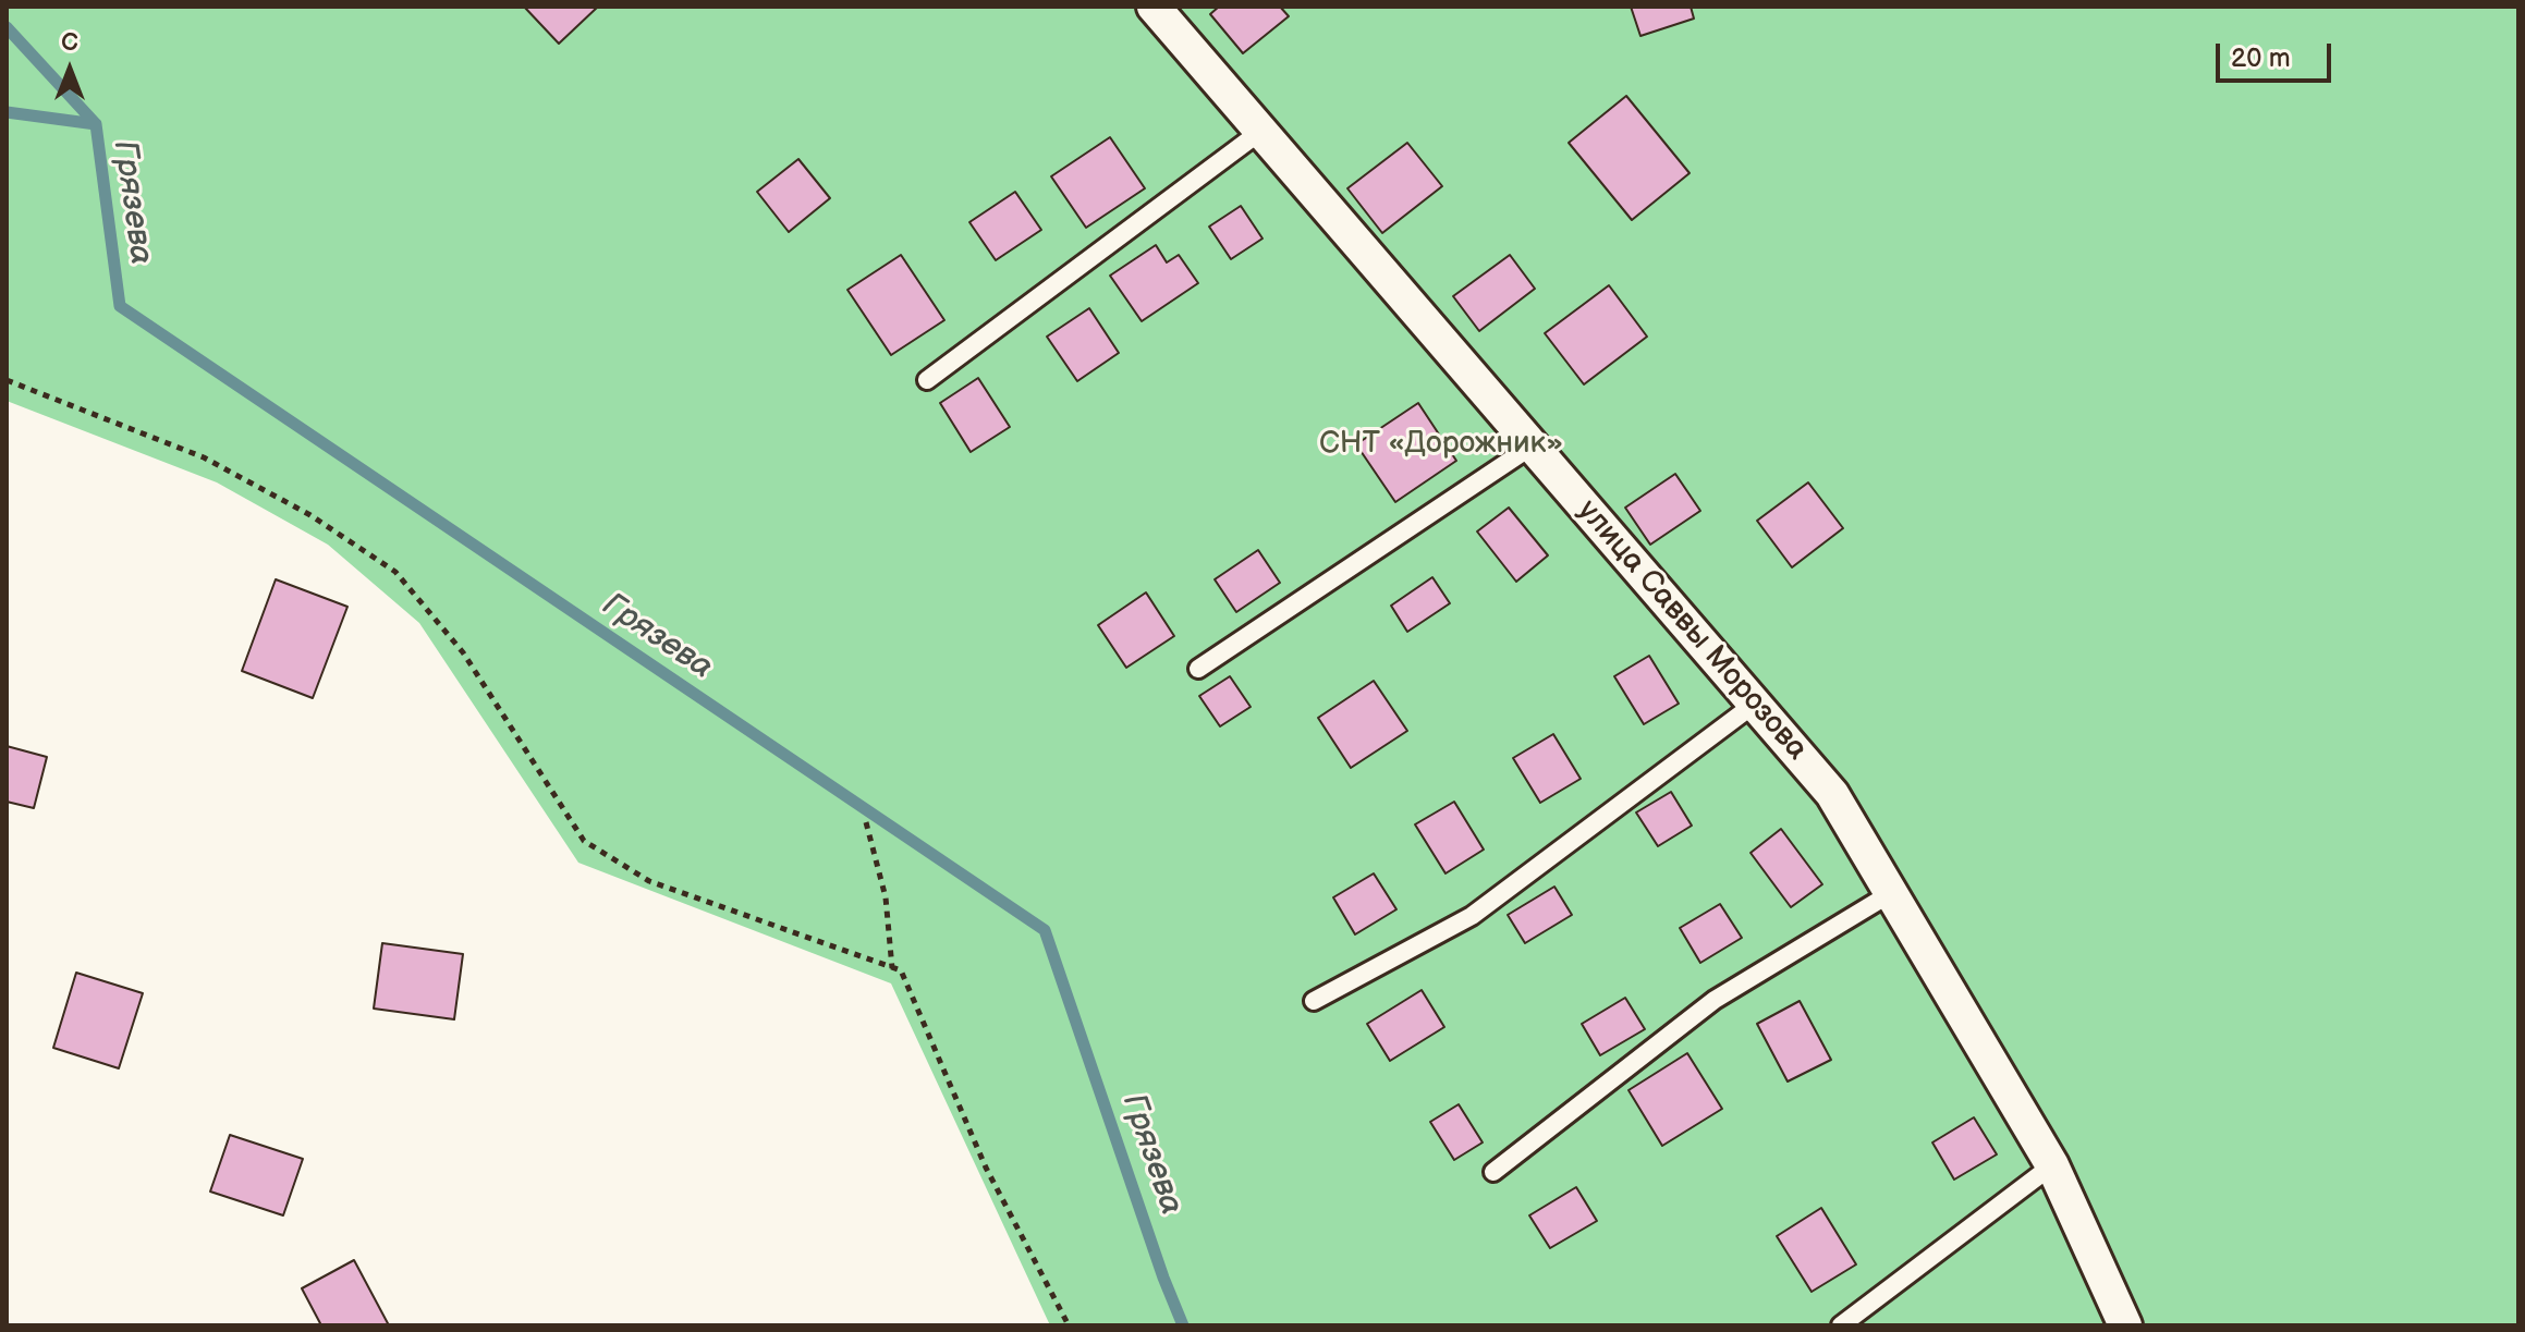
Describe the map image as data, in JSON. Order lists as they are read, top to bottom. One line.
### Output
{"streets":{"street":["улица Саввы Морозова"]},"water":["Грязева"],"parks":["СНТ «Дорожник»"],"scale_bar":"20 m","north":"top"}
